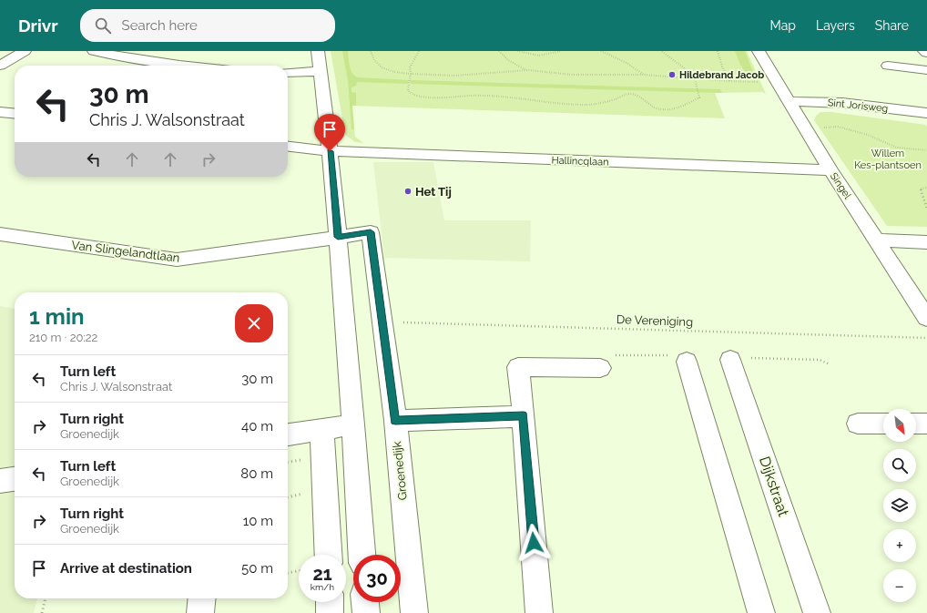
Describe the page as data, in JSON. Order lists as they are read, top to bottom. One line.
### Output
{"streets":{"street":["Sint Jorisweg","Hallincqlaan","Singel","Van Slingelandtlaan","Groenedijk","Dijkstraat"],"path":["De Vereniging"]},"crossings":[["Sint Jorisweg","Singel"],["Hallincqlaan","Singel"],["Van Slingelandtlaan","Groenedijk"],["De Vereniging","Groenedijk"]],"parks":["Willem Kes-plantsoen"],"places":["Hildebrand Jacob","Het Tij"],"north":"bottom right","page":{"header":"Drivr","search":"Search here","nav":["Map","Layers","Share"],"turn":["30 m","Chris J. Walsonstraat"],"heading":["1 min","210 m · 20:22"],"list":[{"name":"Turn left","note":"Chris J. Walsonstraat","value":"30 m"},{"name":"Turn right","note":"Groenedijk","value":"40 m"},{"name":"Turn left","note":"Groenedijk","value":"80 m"},{"name":"Turn right","note":"Groenedijk","value":"10 m"},{"name":"Arrive at destination","value":"50 m"}],"map_buttons":["+","−"],"speed":"21 km/h","limit":"30"}}
